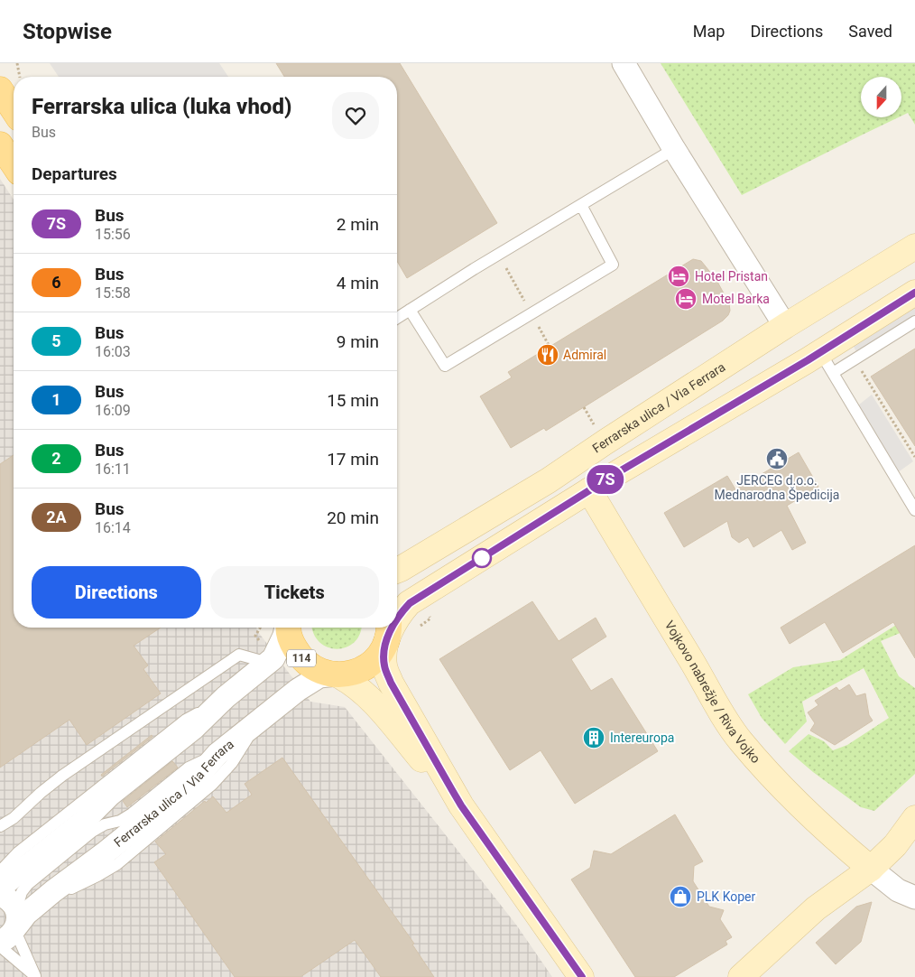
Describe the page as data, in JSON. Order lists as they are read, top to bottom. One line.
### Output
{"streets":{"main road":["114"],"street":["Ferrarska ulica / Via Ferrara","Vojkovo nabrežje / Riva Vojko"]},"crossings":[["Ferrarska ulica / Via Ferrara","114"]],"places":{"hotel":["Hotel Pristan","Motel Barka"],"restaurant":["Admiral"],"public building":["JERCEG d.o.o. Mednarodna Špedicija"],"building":["Intereuropa"],"shop":["PLK Koper"]},"lines":["bus line 7S"],"north":"bottom","page":{"header":"Stopwise","nav":["Map","Directions","Saved"],"on_map":"7S","heading":[["Ferrarska ulica (luka vhod)","Bus"],"Departures"],"list":[{"mark":"7S","name":"Bus","note":"15:56","value":"2 min"},{"mark":"6","name":"Bus","note":"15:58","value":"4 min"},{"mark":"5","name":"Bus","note":"16:03","value":"9 min"},{"mark":"1","name":"Bus","note":"16:09","value":"15 min"},{"mark":"2","name":"Bus","note":"16:11","value":"17 min"},{"mark":"2A","name":"Bus","note":"16:14","value":"20 min"}],"buttons":["Directions","Tickets"]}}
